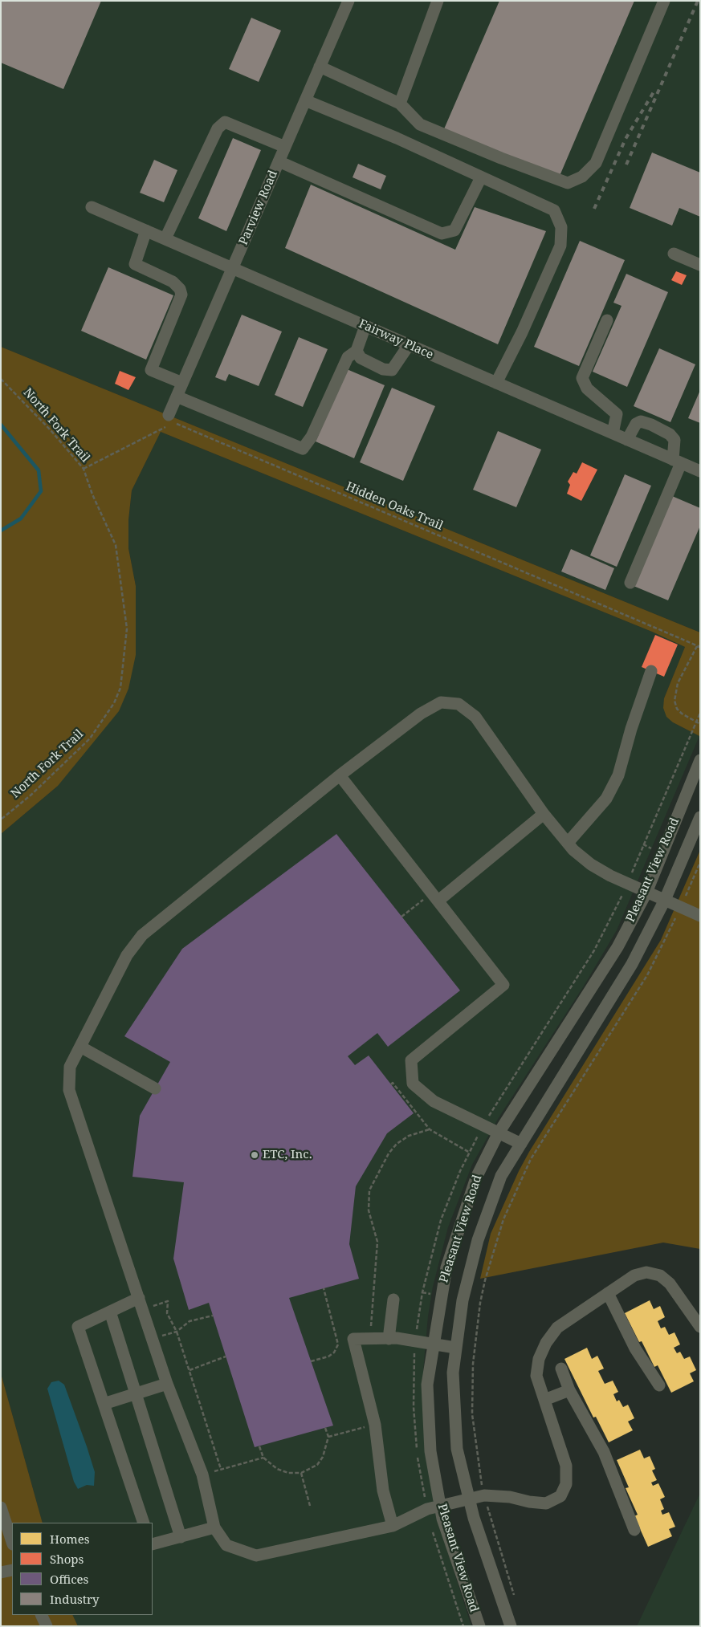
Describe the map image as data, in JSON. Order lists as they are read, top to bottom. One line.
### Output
{"streets":{"street":["Parview Road","Fairway Place","Pleasant View Road"],"path":["North Fork Trail","Hidden Oaks Trail"]},"crossings":[["Parview Road","Fairway Place"],["Parview Road","Hidden Oaks Trail"]],"places":["ETC, Inc."],"legend":["Homes","Shops","Offices","Industry"]}
